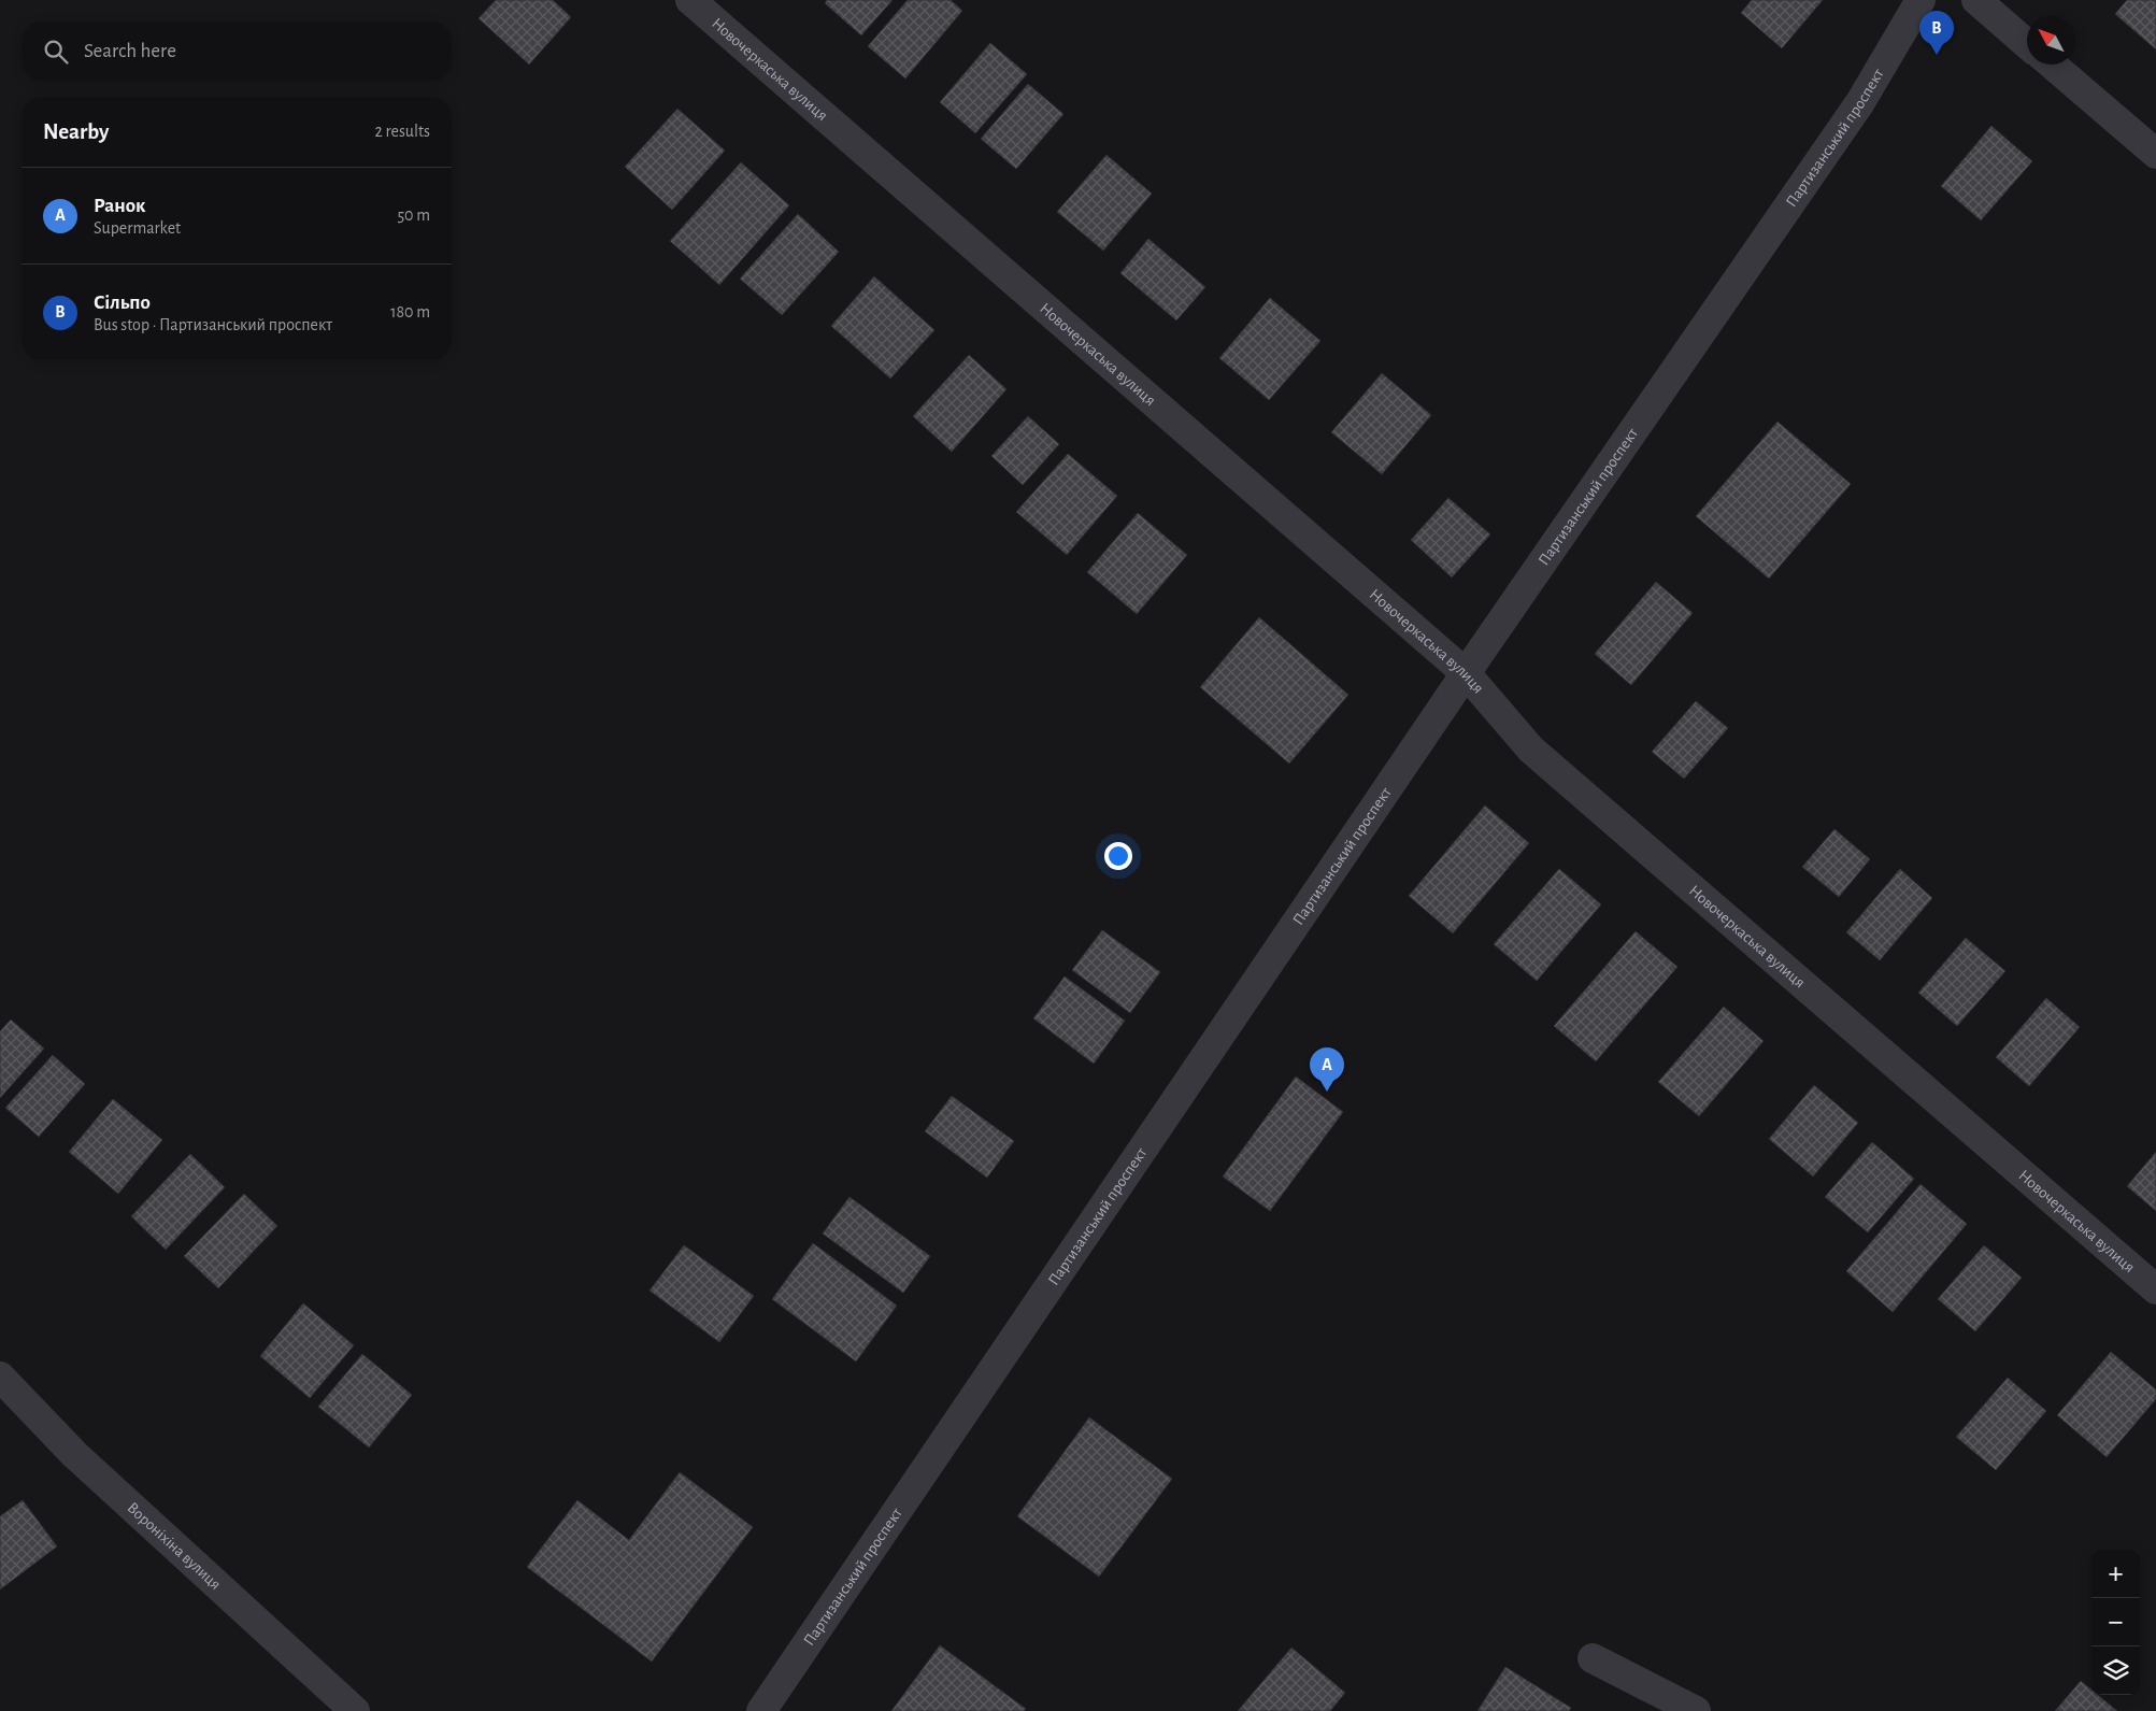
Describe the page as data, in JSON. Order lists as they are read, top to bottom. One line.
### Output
{"streets":{"street":["Новочеркаська вулиця","Партизанський проспект","Вороніхіна вулиця"]},"crossings":[["Новочеркаська вулиця","Партизанський проспект"]],"north":"top left","page":{"pins":["B","A"],"search":"Search here","heading":["Nearby","2 results"],"list":[{"mark":"A","name":"Ранок","note":"Supermarket","value":"50 m"},{"mark":"B","name":"Сільпо","note":"Bus stop · Партизанський проспект","value":"180 m"}],"map_buttons":["+","−"]}}
